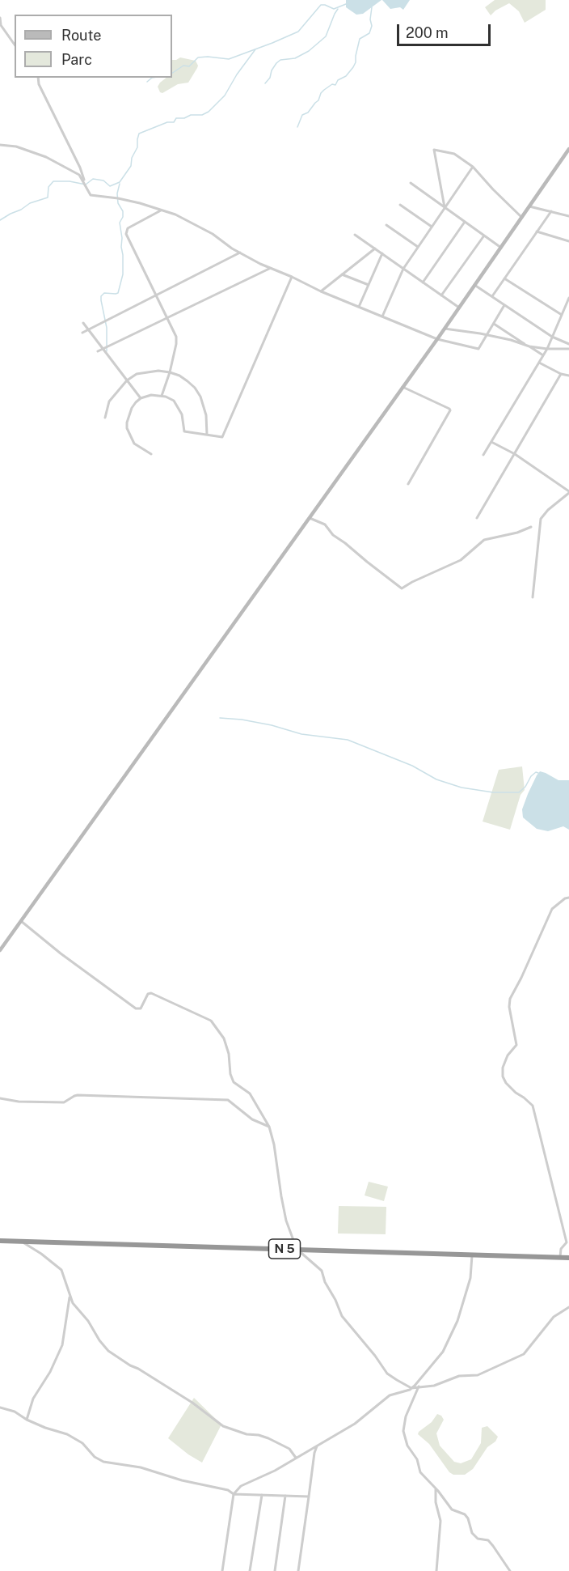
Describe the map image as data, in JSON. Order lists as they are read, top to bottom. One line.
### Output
{"streets":{"highway":["N 5"]},"legend":["Route","Parc"],"scale_bar":"200 m"}
